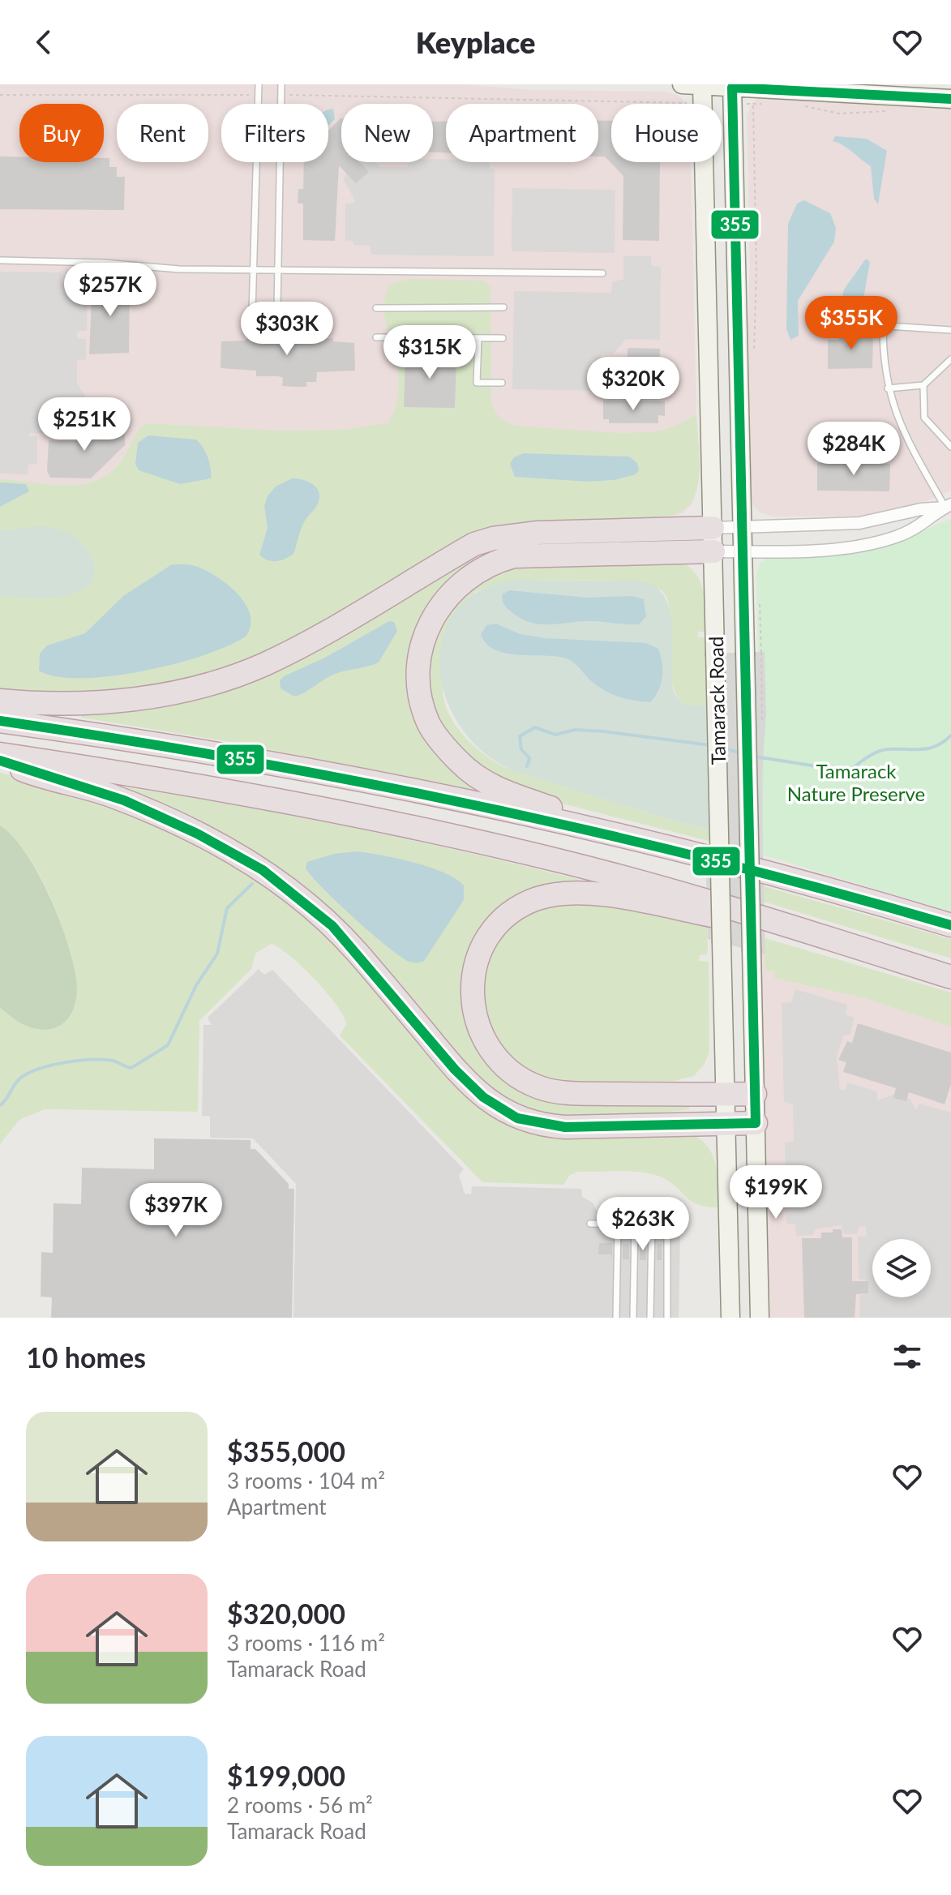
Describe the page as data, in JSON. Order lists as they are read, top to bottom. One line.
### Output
{"streets":{"street":["Tamarack Road"]},"parks":["Tamarack Nature Preserve"],"lines":["transit line 355"],"page":{"header":"Keyplace","chip":["Buy","Rent","Filters","New","Apartment","House"],"price":["$257K","$355K","$303K","$315K","$320K","$251K","$284K","$199K","$397K","$263K"],"heading":"10 homes","list":[{"name":"$355,000","note":"3 rooms · 104 m² · Apartment"},{"name":"$320,000","note":"3 rooms · 116 m² · Tamarack Road"},{"name":"$199,000","note":"2 rooms · 56 m² · Tamarack Road"}]}}
